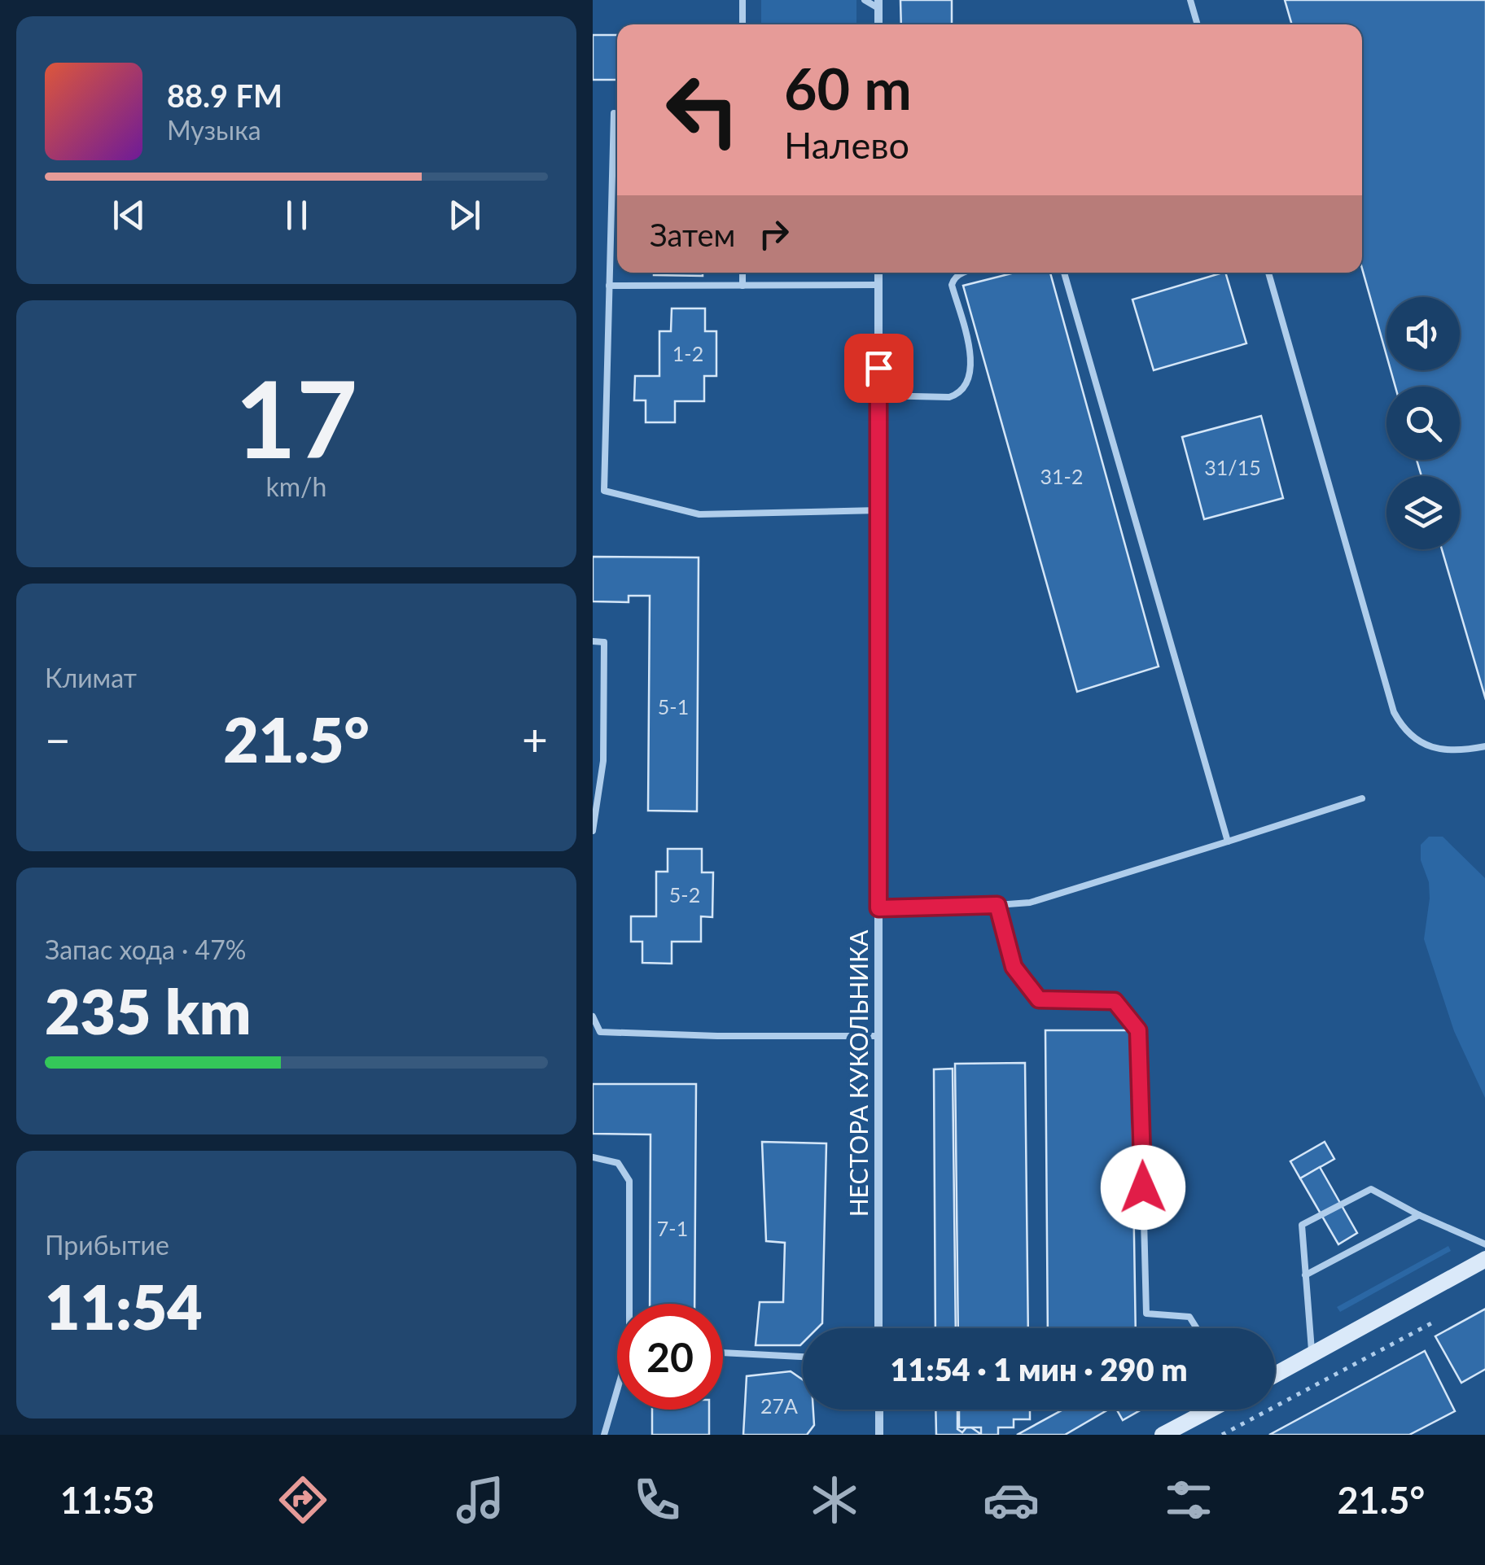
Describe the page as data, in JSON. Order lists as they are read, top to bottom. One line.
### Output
{"streets":{"street":["НЕСТОРА КУКОЛЬНИКА"]},"house_numbers":["1-2","31/15","31-2","5-1","5-2","7-1","27А"],"page":{"turn":["60 m","Налево"],"song":["88.9 FM","Музыка"],"then":"Затем","tile":[["17","km/h"],"Климат",["Запас хода · 47%","235 km"],["Прибытие","11:54"]],"heat":["−","21.5°","+"],"limit":"20","trip":"11:54 · 1 мин · 290 m","tabs":["11:53","21.5°"]}}
